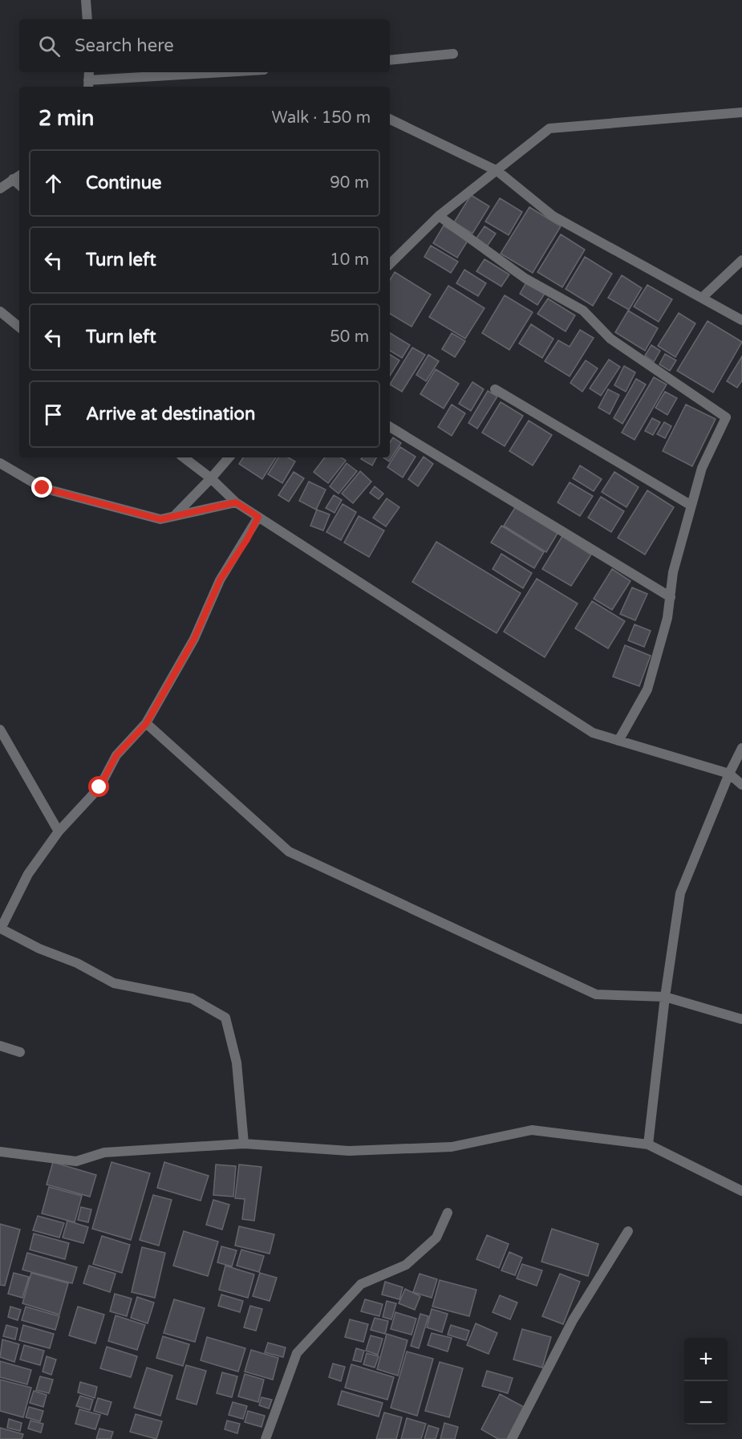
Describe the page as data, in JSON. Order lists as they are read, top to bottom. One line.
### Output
{"page":{"search":"Search here","heading":["2 min","Walk · 150 m"],"list":[["Continue","90 m"],["Turn left","10 m"],["Turn left","50 m"],"Arrive at destination"],"map_buttons":["+","−"]}}
